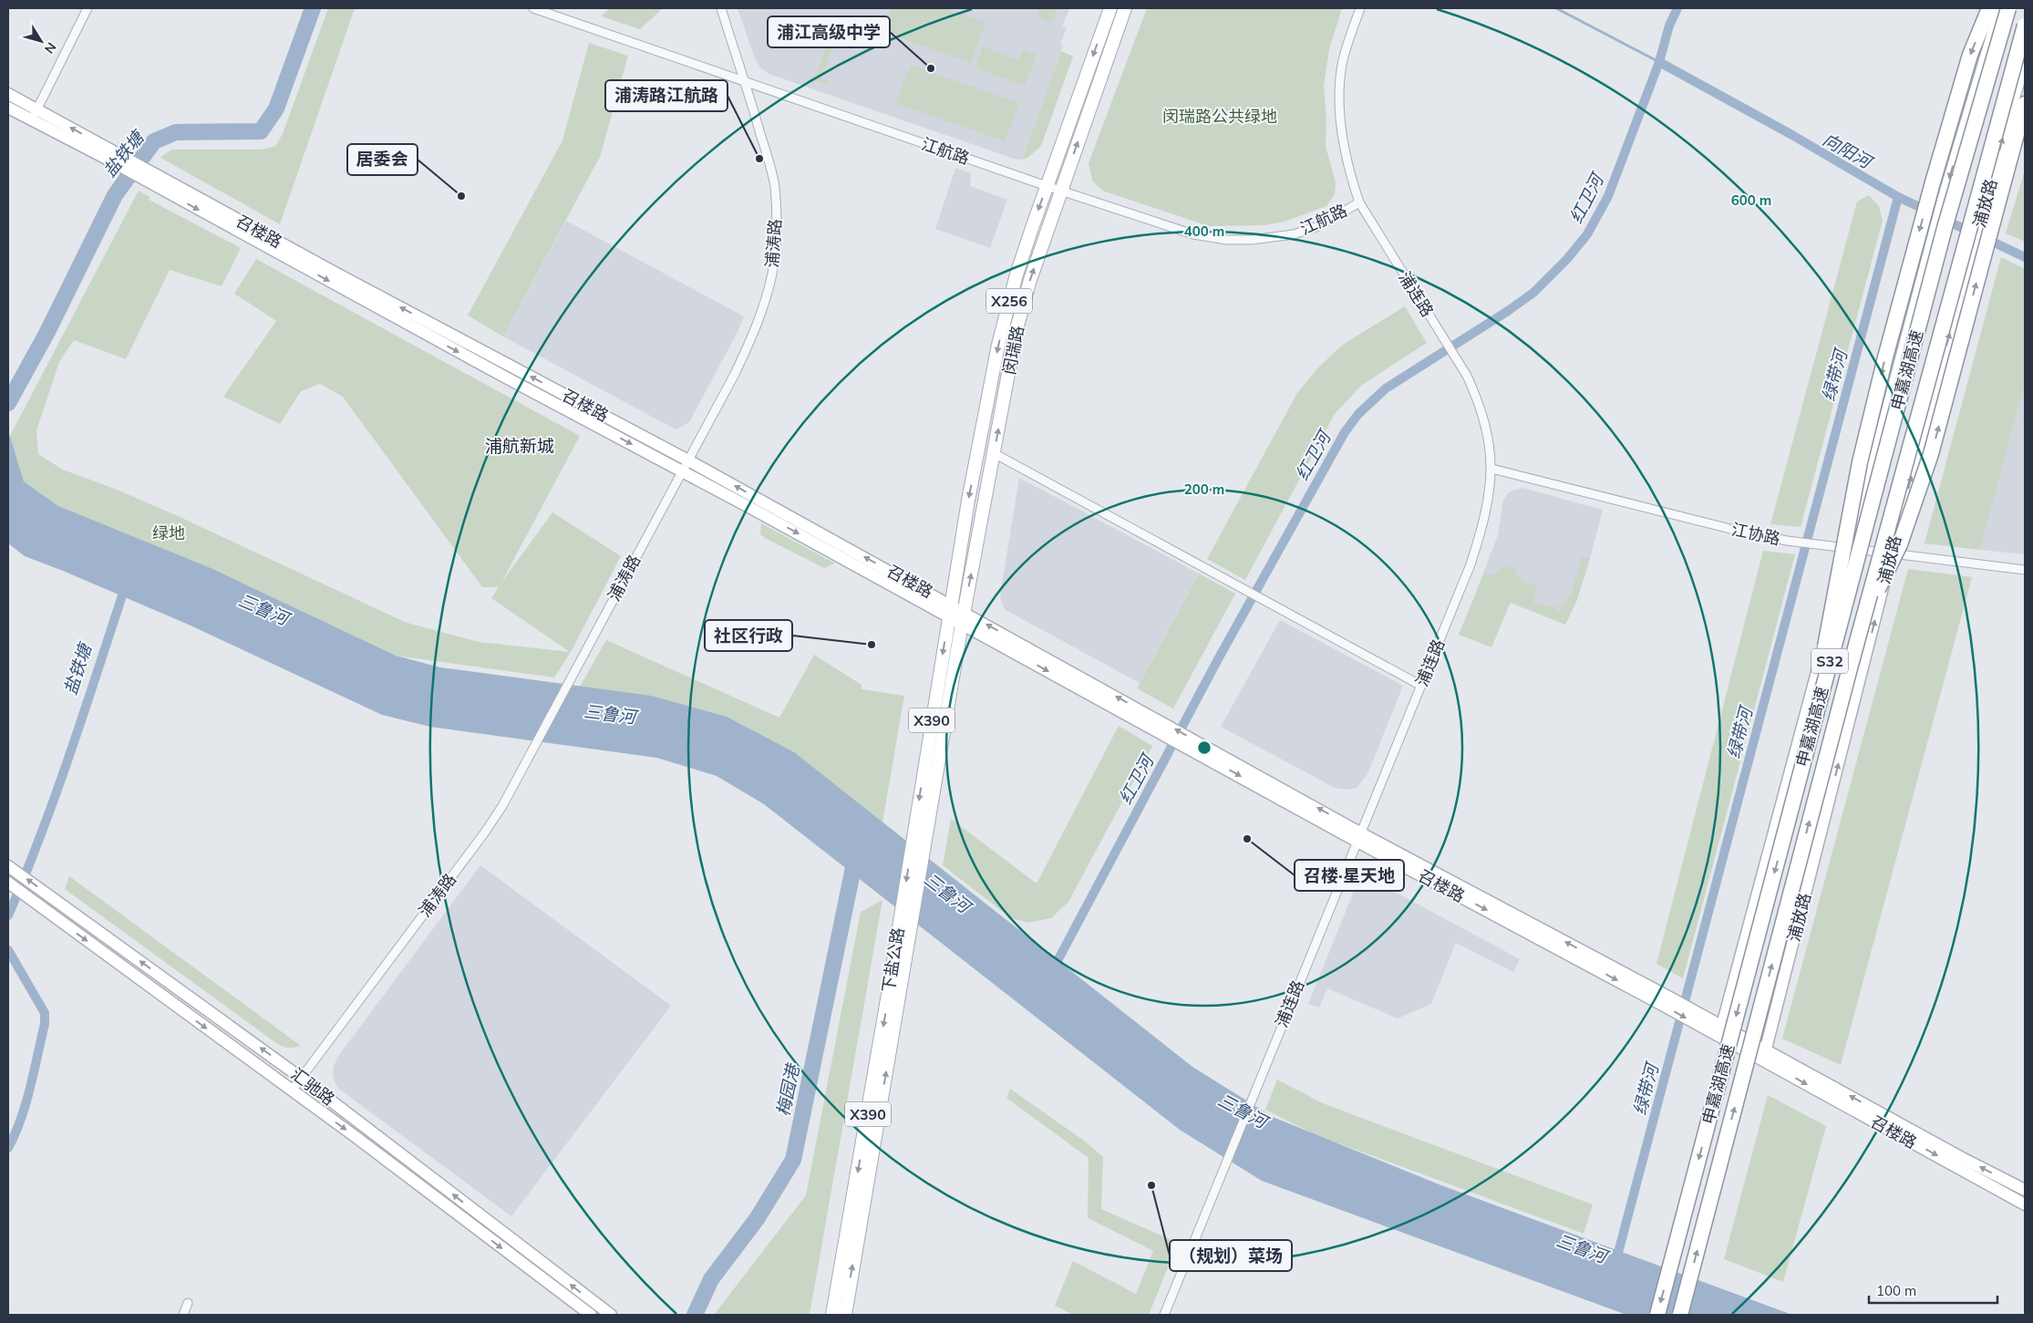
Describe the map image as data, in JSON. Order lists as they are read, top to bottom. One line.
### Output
{"streets":{"highway":["申嘉湖高速","S32"],"main road":["X256","闵瑞路","X390","下盐公路"],"street":["江航路","浦放路","召楼路","浦涛路","浦连路","江协路","汇驰路"]},"crossings":[["江航路","浦涛路"],["江航路","浦连路"],["江航路","闵瑞路"],["浦放路","召楼路"],["浦放路","江协路"],["召楼路","浦涛路"],["召楼路","浦连路"],["召楼路","闵瑞路"],["召楼路","下盐公路"],["浦涛路","汇驰路"],["浦连路","江协路"],["闵瑞路","下盐公路"]],"districts":["浦航新城"],"water":["向阳河","盐铁塘","红卫河","绿带河","三鲁河","梅园港"],"parks":["闵瑞路公共绿地","绿地"],"places":["浦江高级中学","浦涛路江航路","居委会","社区行政","召楼·星天地","（规划）菜场"],"scale_bar":"100 m","north":"bottom right","rings":["600 m","400 m","200 m"]}
